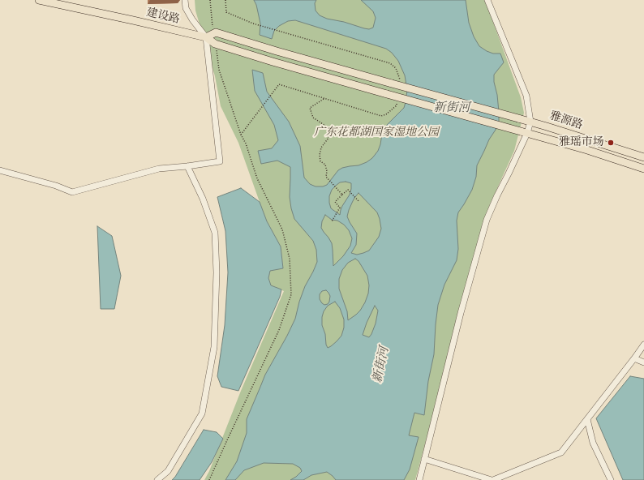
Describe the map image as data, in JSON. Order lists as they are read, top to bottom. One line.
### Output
{"streets":{"main road":["建设路","雅源路"]},"crossings":[["建设路","雅源路"]],"water":["新街河"],"parks":["广东花都湖国家湿地公园"],"places":["雅瑶市场"]}
